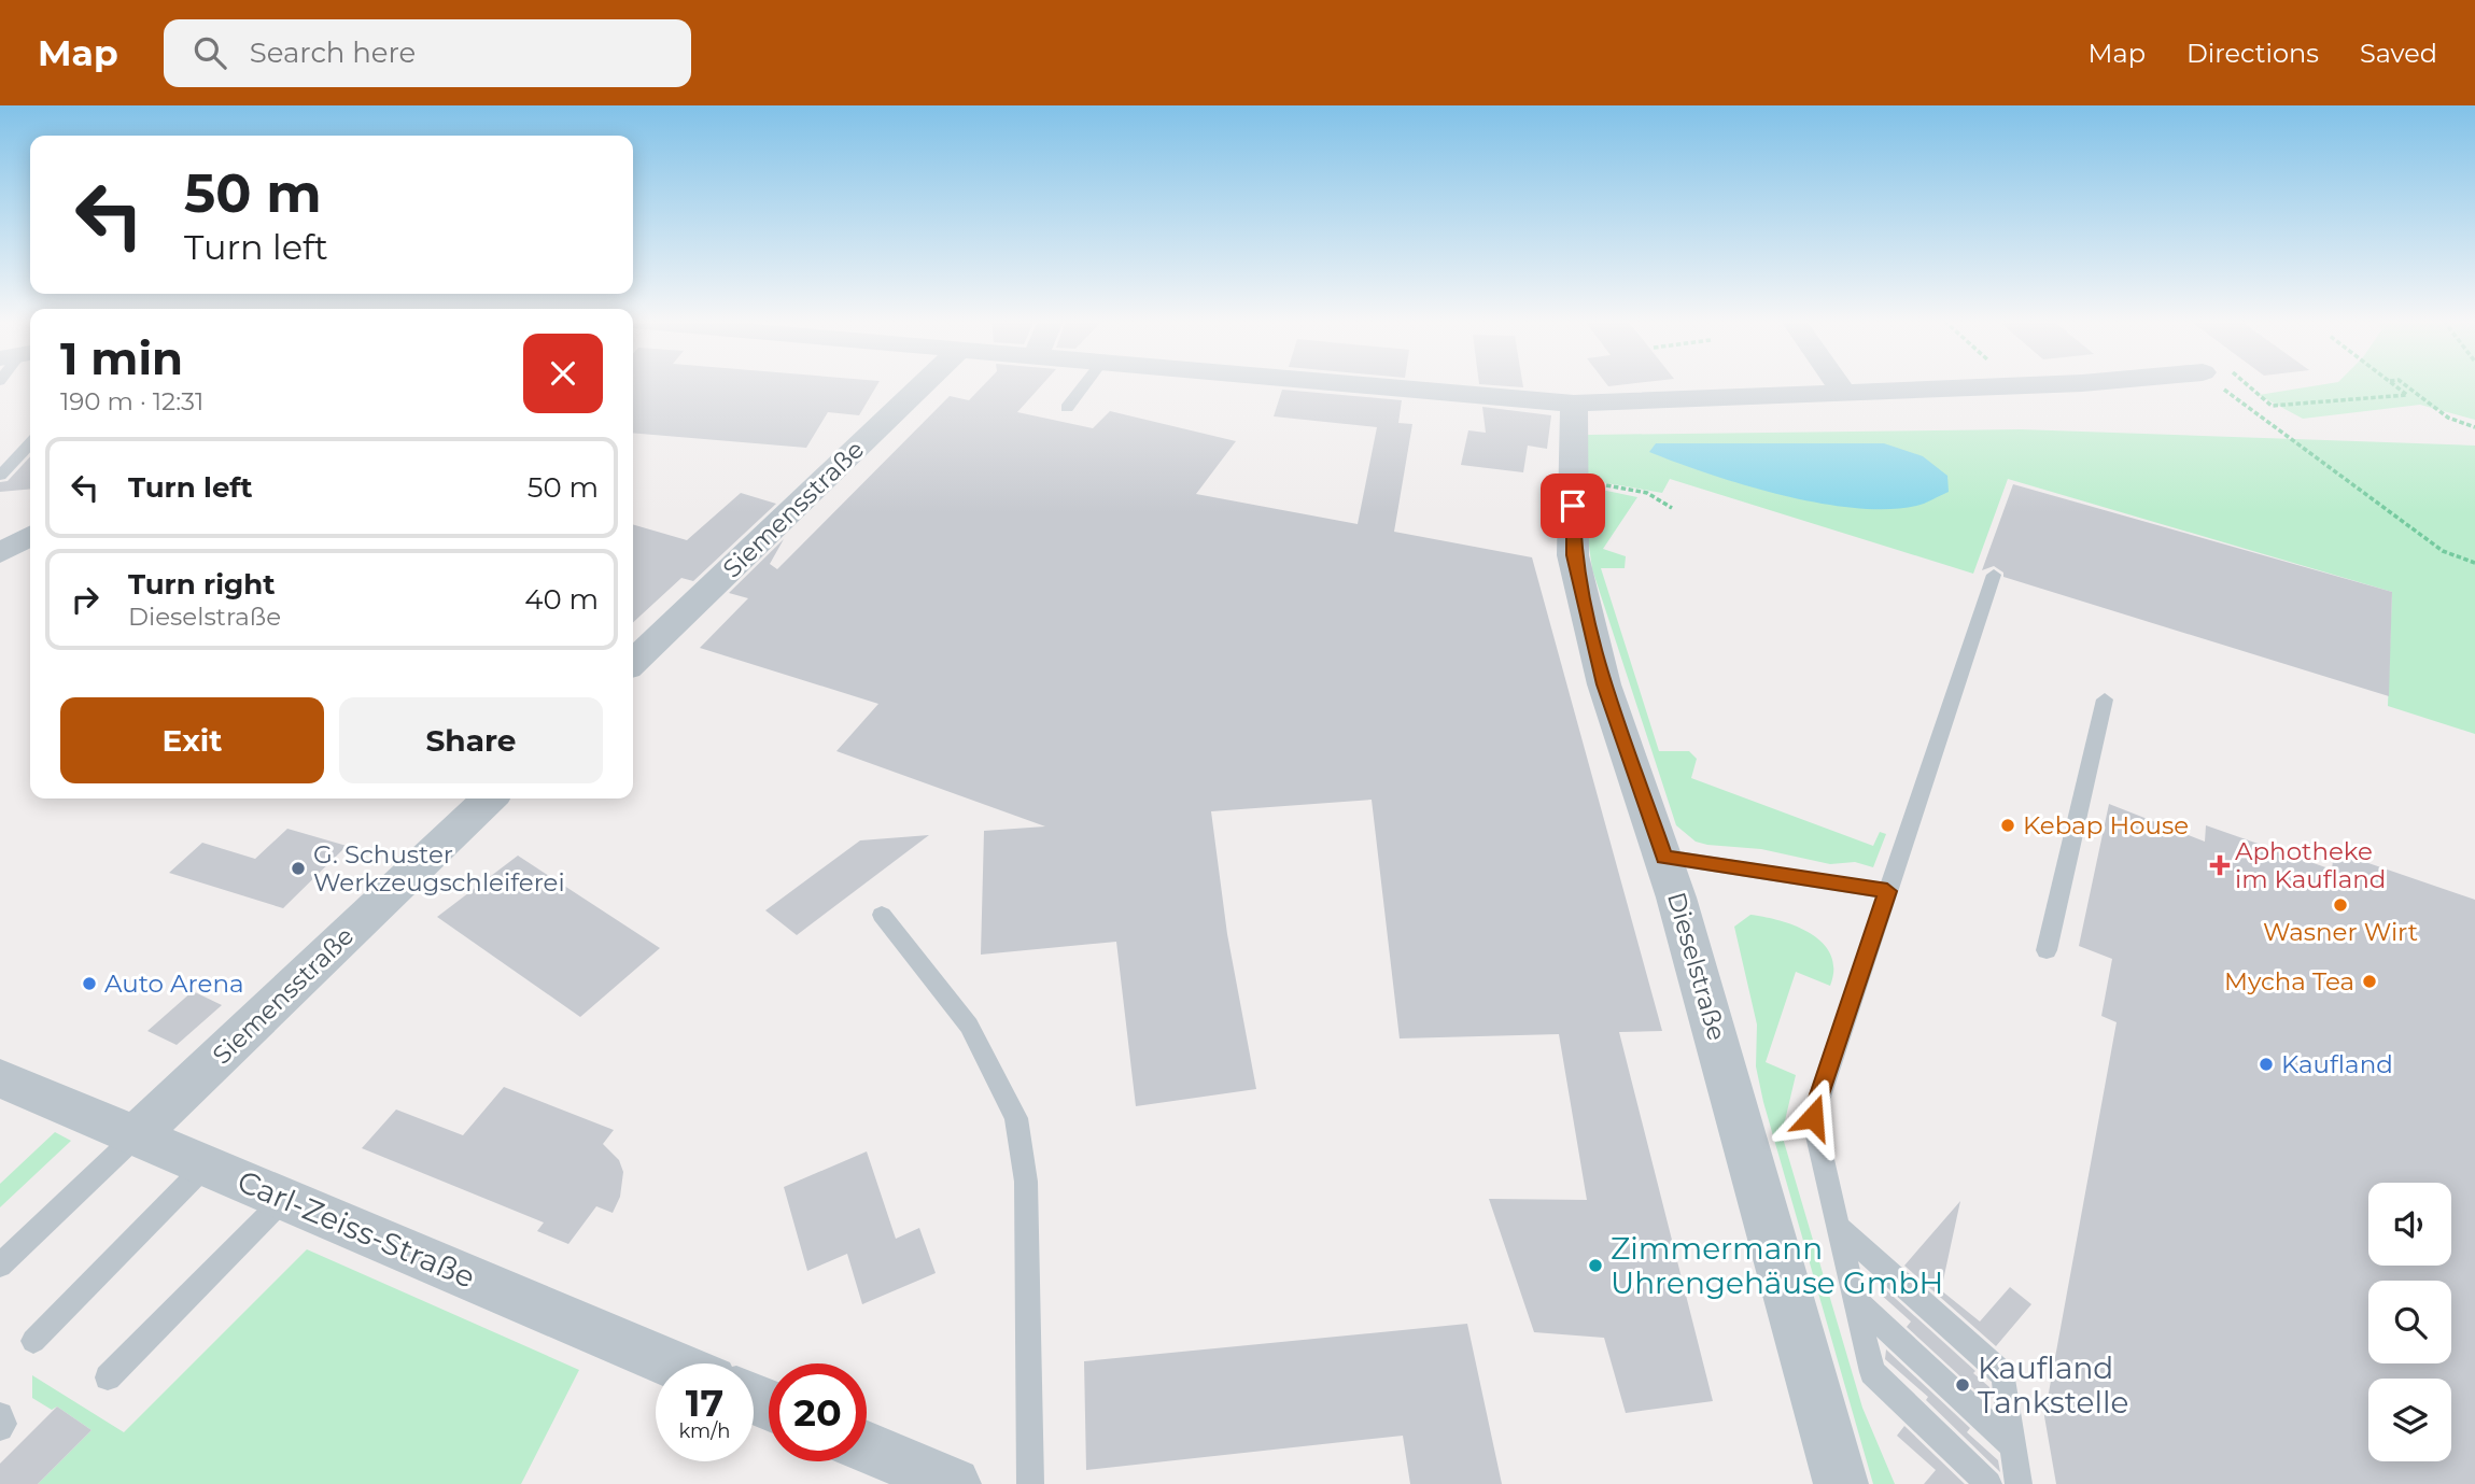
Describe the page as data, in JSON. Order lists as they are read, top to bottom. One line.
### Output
{"streets":{"street":["Siemensstraße","Dieselstraße","Carl-Zeiss-Straße"]},"crossings":[["Siemensstraße","Carl-Zeiss-Straße"]],"places":{"other":["Kebap House","G. Schuster Werkzeugschleiferei","Wasner Wirt","Mycha Tea","Auto Arena","Kaufland","Zimmermann Uhrengehäuse GmbH","Kaufland Tankstelle"],"health":["Aphotheke im Kaufland"]},"page":{"header":"Map","search":"Search here","nav":["Map","Directions","Saved"],"turn":["50 m","Turn left"],"heading":["1 min","190 m · 12:31"],"list":[{"name":"Turn left","value":"50 m"},{"name":"Turn right","note":"Dieselstraße","value":"40 m"}],"buttons":["Exit","Share"],"speed":"17 km/h","limit":"20"}}
